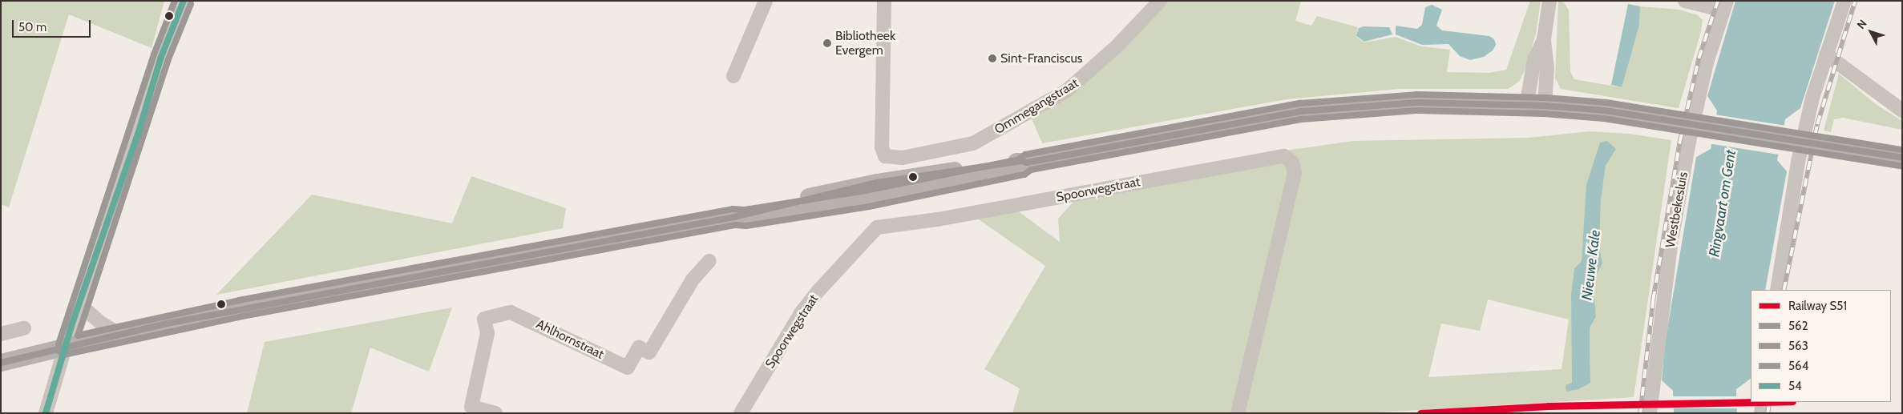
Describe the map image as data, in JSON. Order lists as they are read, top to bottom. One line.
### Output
{"streets":{"street":["Ommegangstraat","Spoorwegstraat","Westbekesluis","Ahlhornstraat"]},"water":["Ringvaart om Gent","Nieuwe Kale"],"places":["Bibliotheek Evergem","Sint-Franciscus"],"lines":["transit line 563","transit line 54","transit line 564","transit line 562","rail line S51"],"legend":["Railway S51","562","563","564","54"],"scale_bar":"50 m","north":"top left"}
